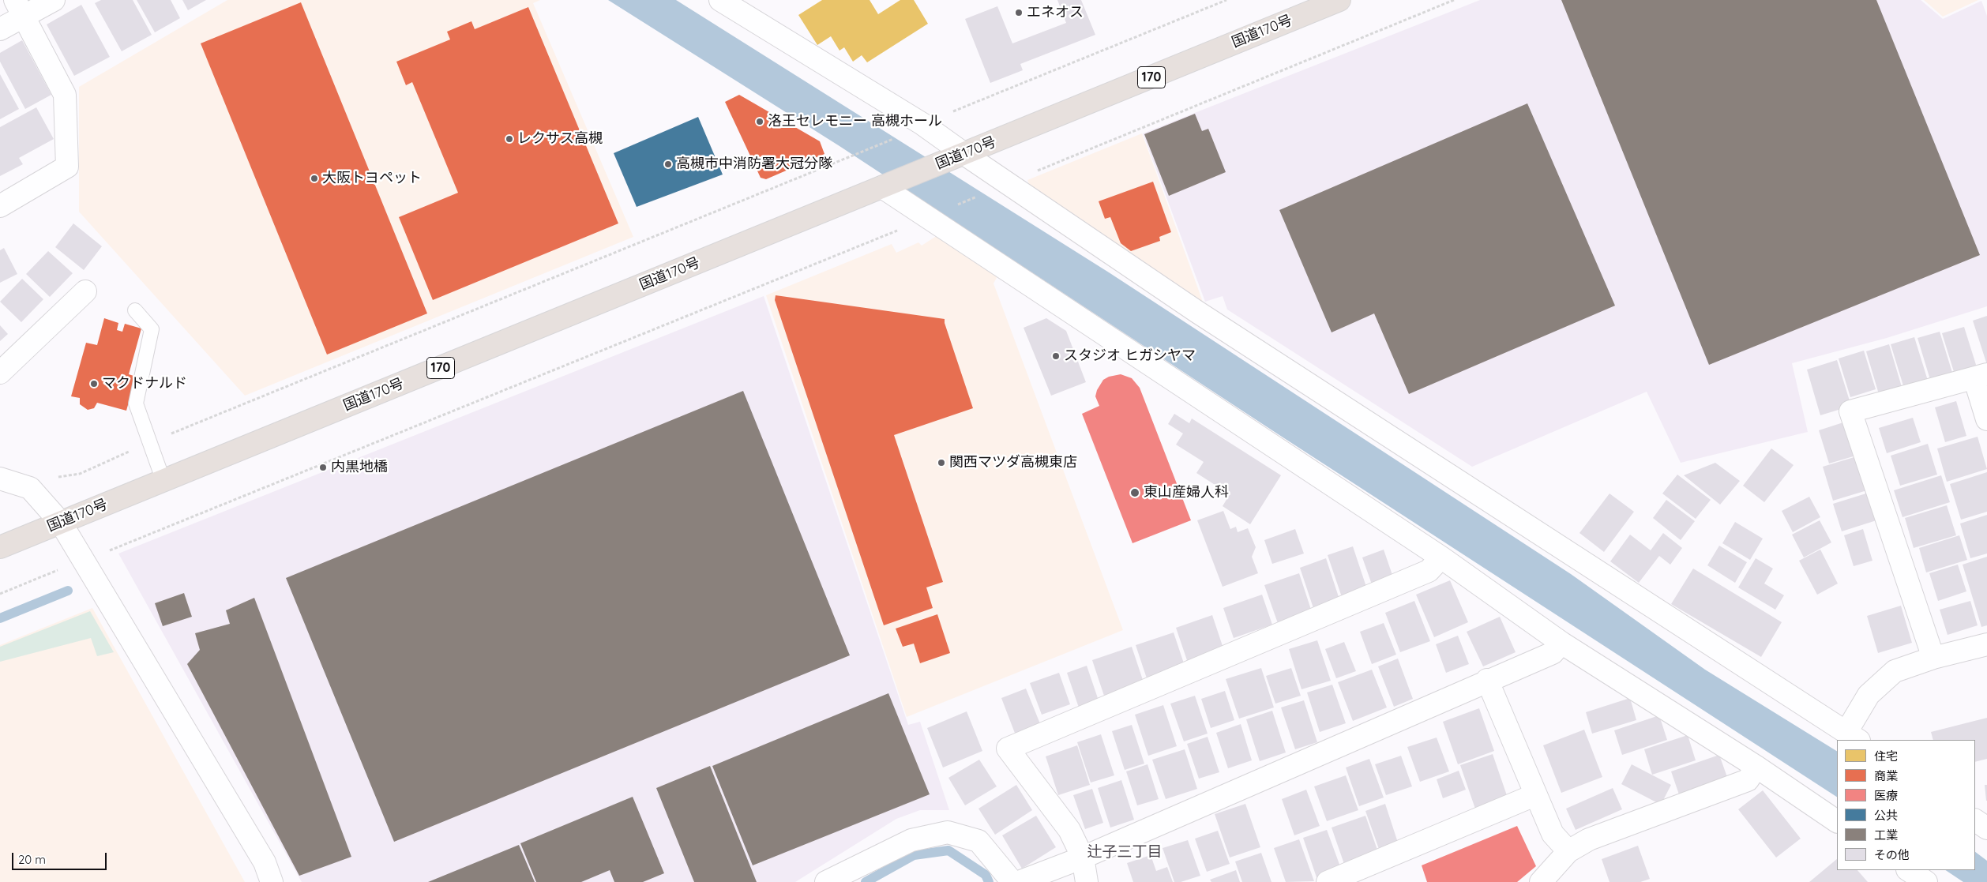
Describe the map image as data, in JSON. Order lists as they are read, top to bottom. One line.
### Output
{"streets":{"highway":["国道170号","170"]},"districts":["辻子三丁目"],"places":["エネオス","洛王セレモニー 高槻ホール","レクサス高槻","高槻市中消防署大冠分隊","大阪トヨペット","スタジオ ヒガシヤマ","マクドナルド","関西マツダ高槻東店","内黒地橋","東山産婦人科"],"legend":["住宅","商業","医療","公共","工業","その他"],"scale_bar":"20 m"}
